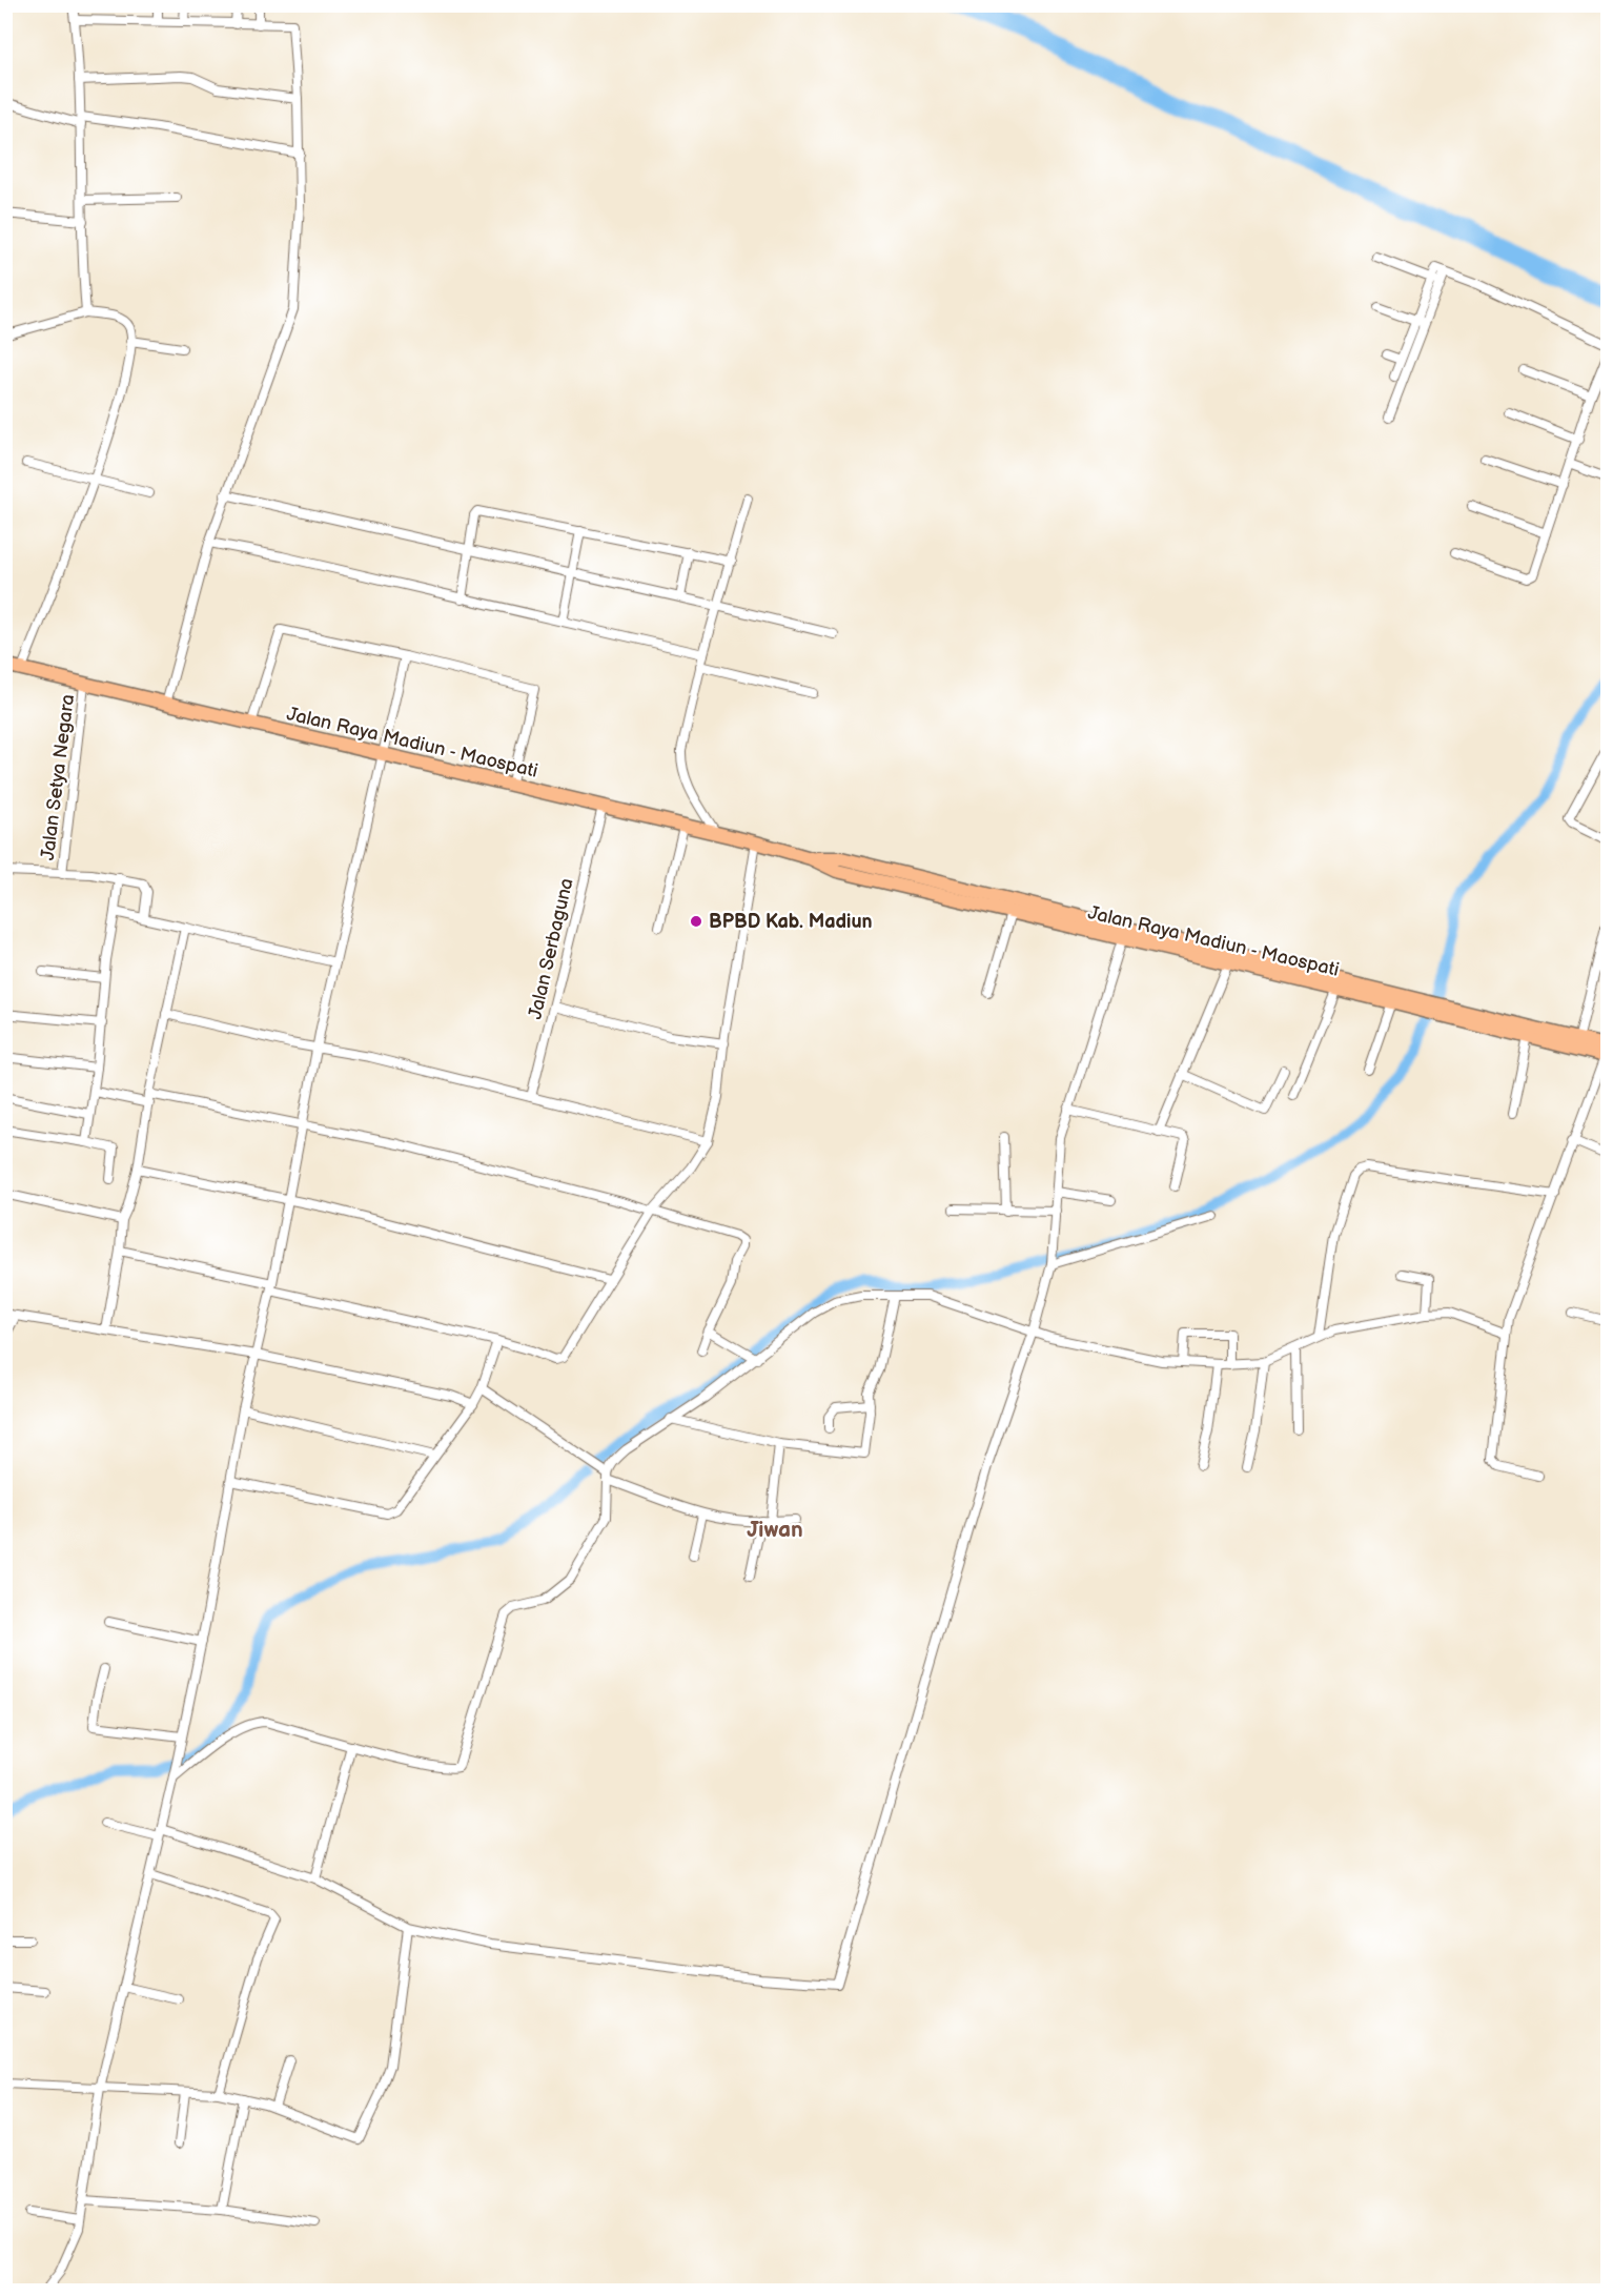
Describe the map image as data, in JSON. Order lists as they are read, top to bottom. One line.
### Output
{"streets":{"highway":["Jalan Raya Madiun - Maospati"],"street":["Jalan Setya Negara","Jalan Serbaguna"]},"crossings":[["Jalan Raya Madiun - Maospati","Jalan Setya Negara"],["Jalan Raya Madiun - Maospati","Jalan Serbaguna"]],"districts":["Jiwan"],"places":["BPBD Kab. Madiun"]}
